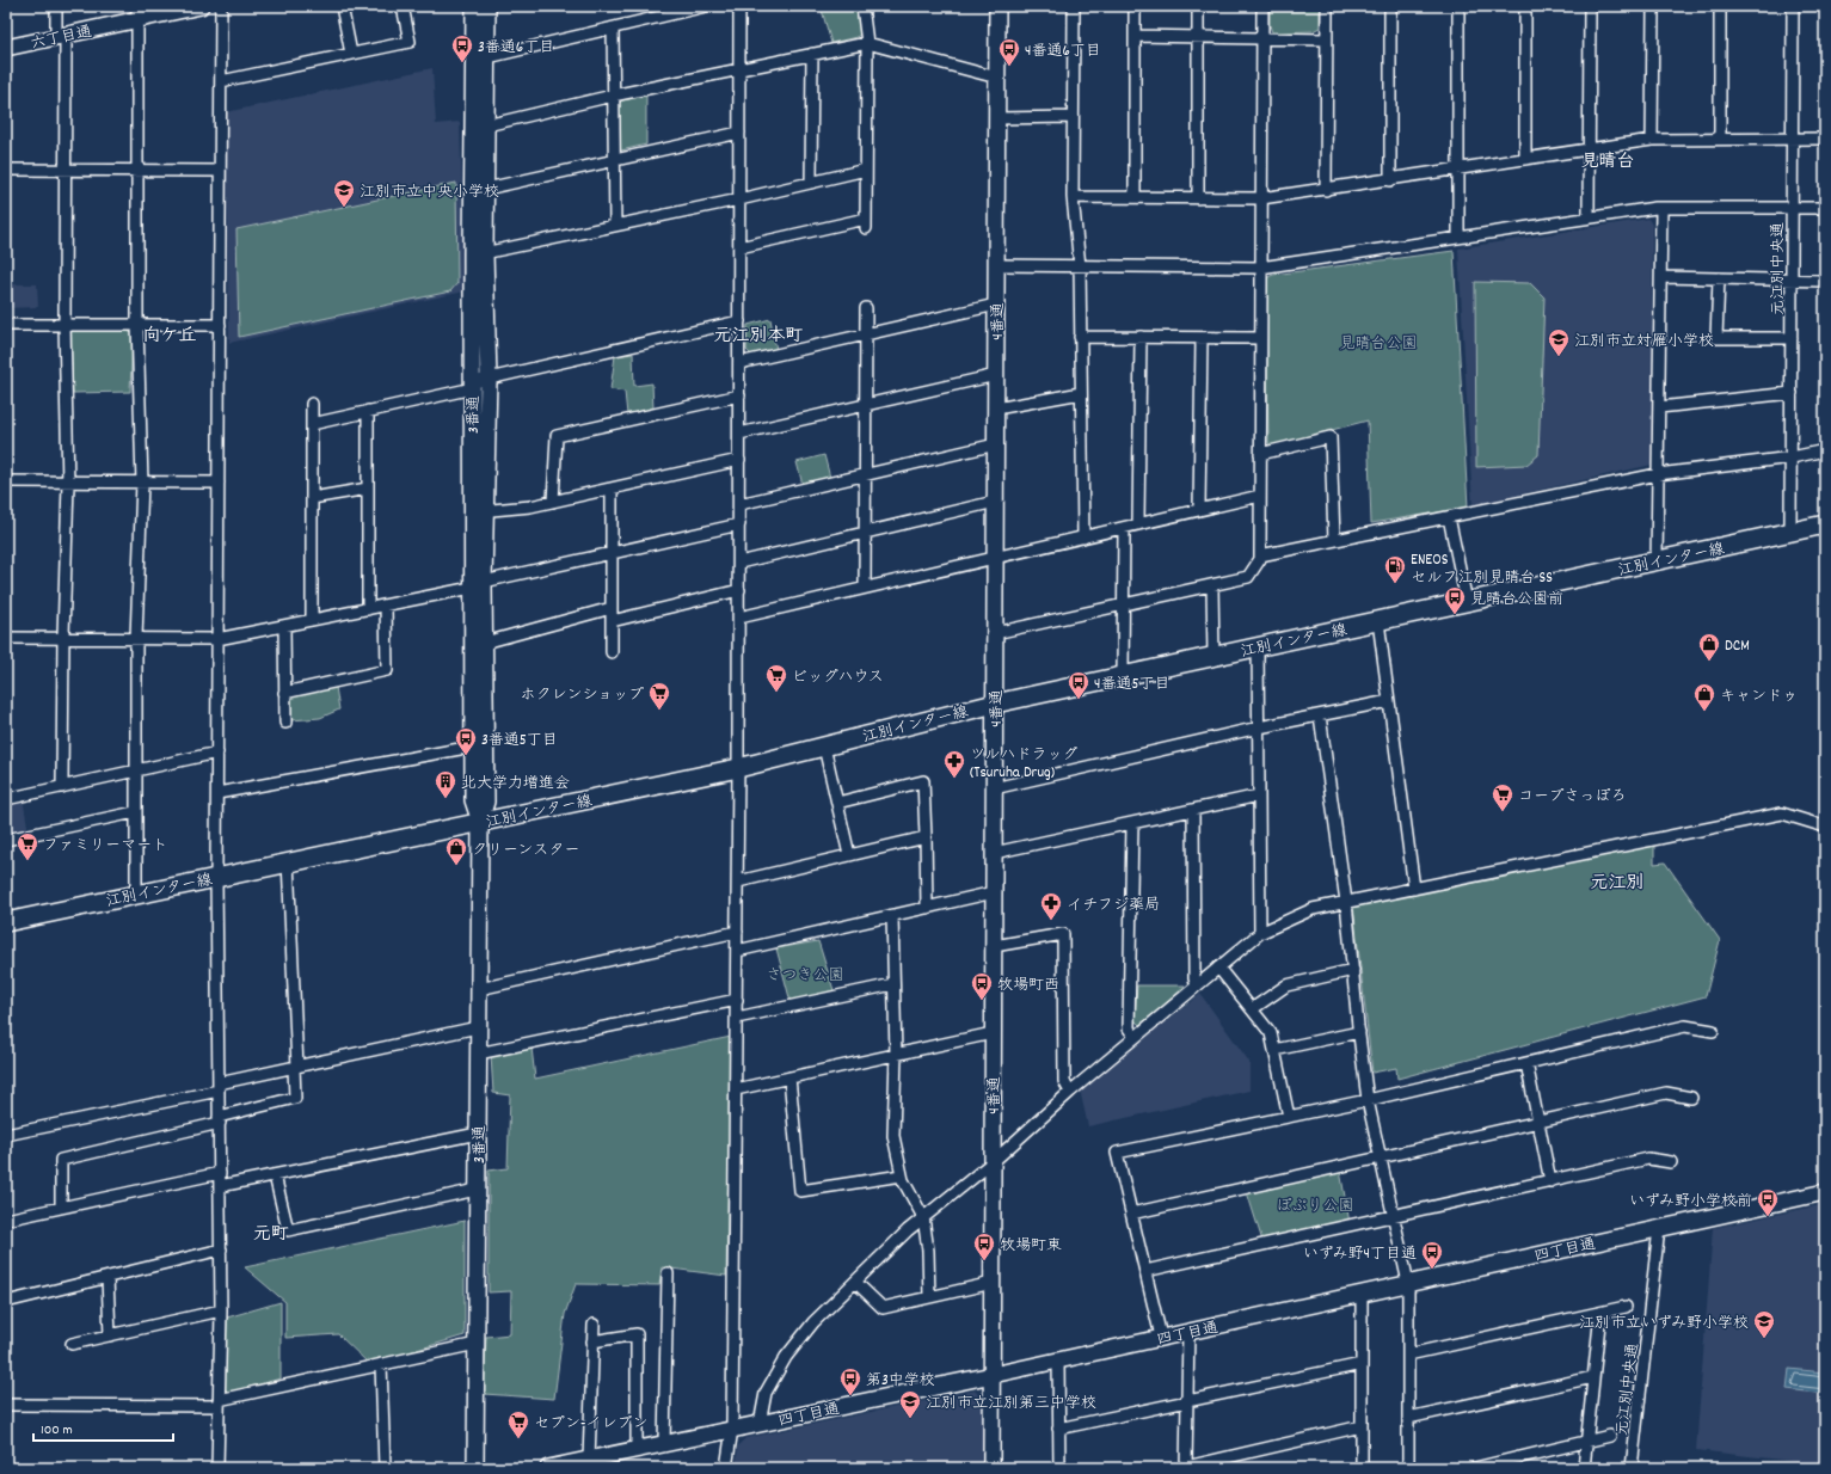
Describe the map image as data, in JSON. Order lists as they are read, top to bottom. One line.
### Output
{"streets":{"main road":["江別インター線"],"street":["六丁目通","元江別中央通","4番通","3番通","四丁目通"]},"crossings":[["元江別中央通","江別インター線"],["元江別中央通","四丁目通"],["4番通","江別インター線"],["4番通","四丁目通"],["3番通","江別インター線"]],"districts":["見晴台","向ケ丘","元江別本町","元江別","元町"],"parks":["見晴台公園","さつき公園","ぽぷり公園"],"places":{"bus stop":["3番通6丁目","4番通6丁目","見晴台公園前","4番通5丁目","3番通5丁目","牧場町西","いずみ野小学校前","牧場町東","いずみ野4丁目通","第3中学校"],"school or university":["江別市立中央小学校","江別市立対雁小学校","江別市立いずみ野小学校","江別市立江別第三中学校"],"fuel station":["ENEOS セルフ江別見晴台 SS"],"shop":["DCM","キャンドゥ","クリーンスター"],"supermarket":["ビッグハウス","ホクレンショップ","コープさっぽろ","ファミリーマート","セブン-イレブン"],"pharmacy":["ツルハドラッグ (Tsuruha Drug)","イチフジ薬局"],"building":["北大学力増進会"]},"scale_bar":"100 m"}
